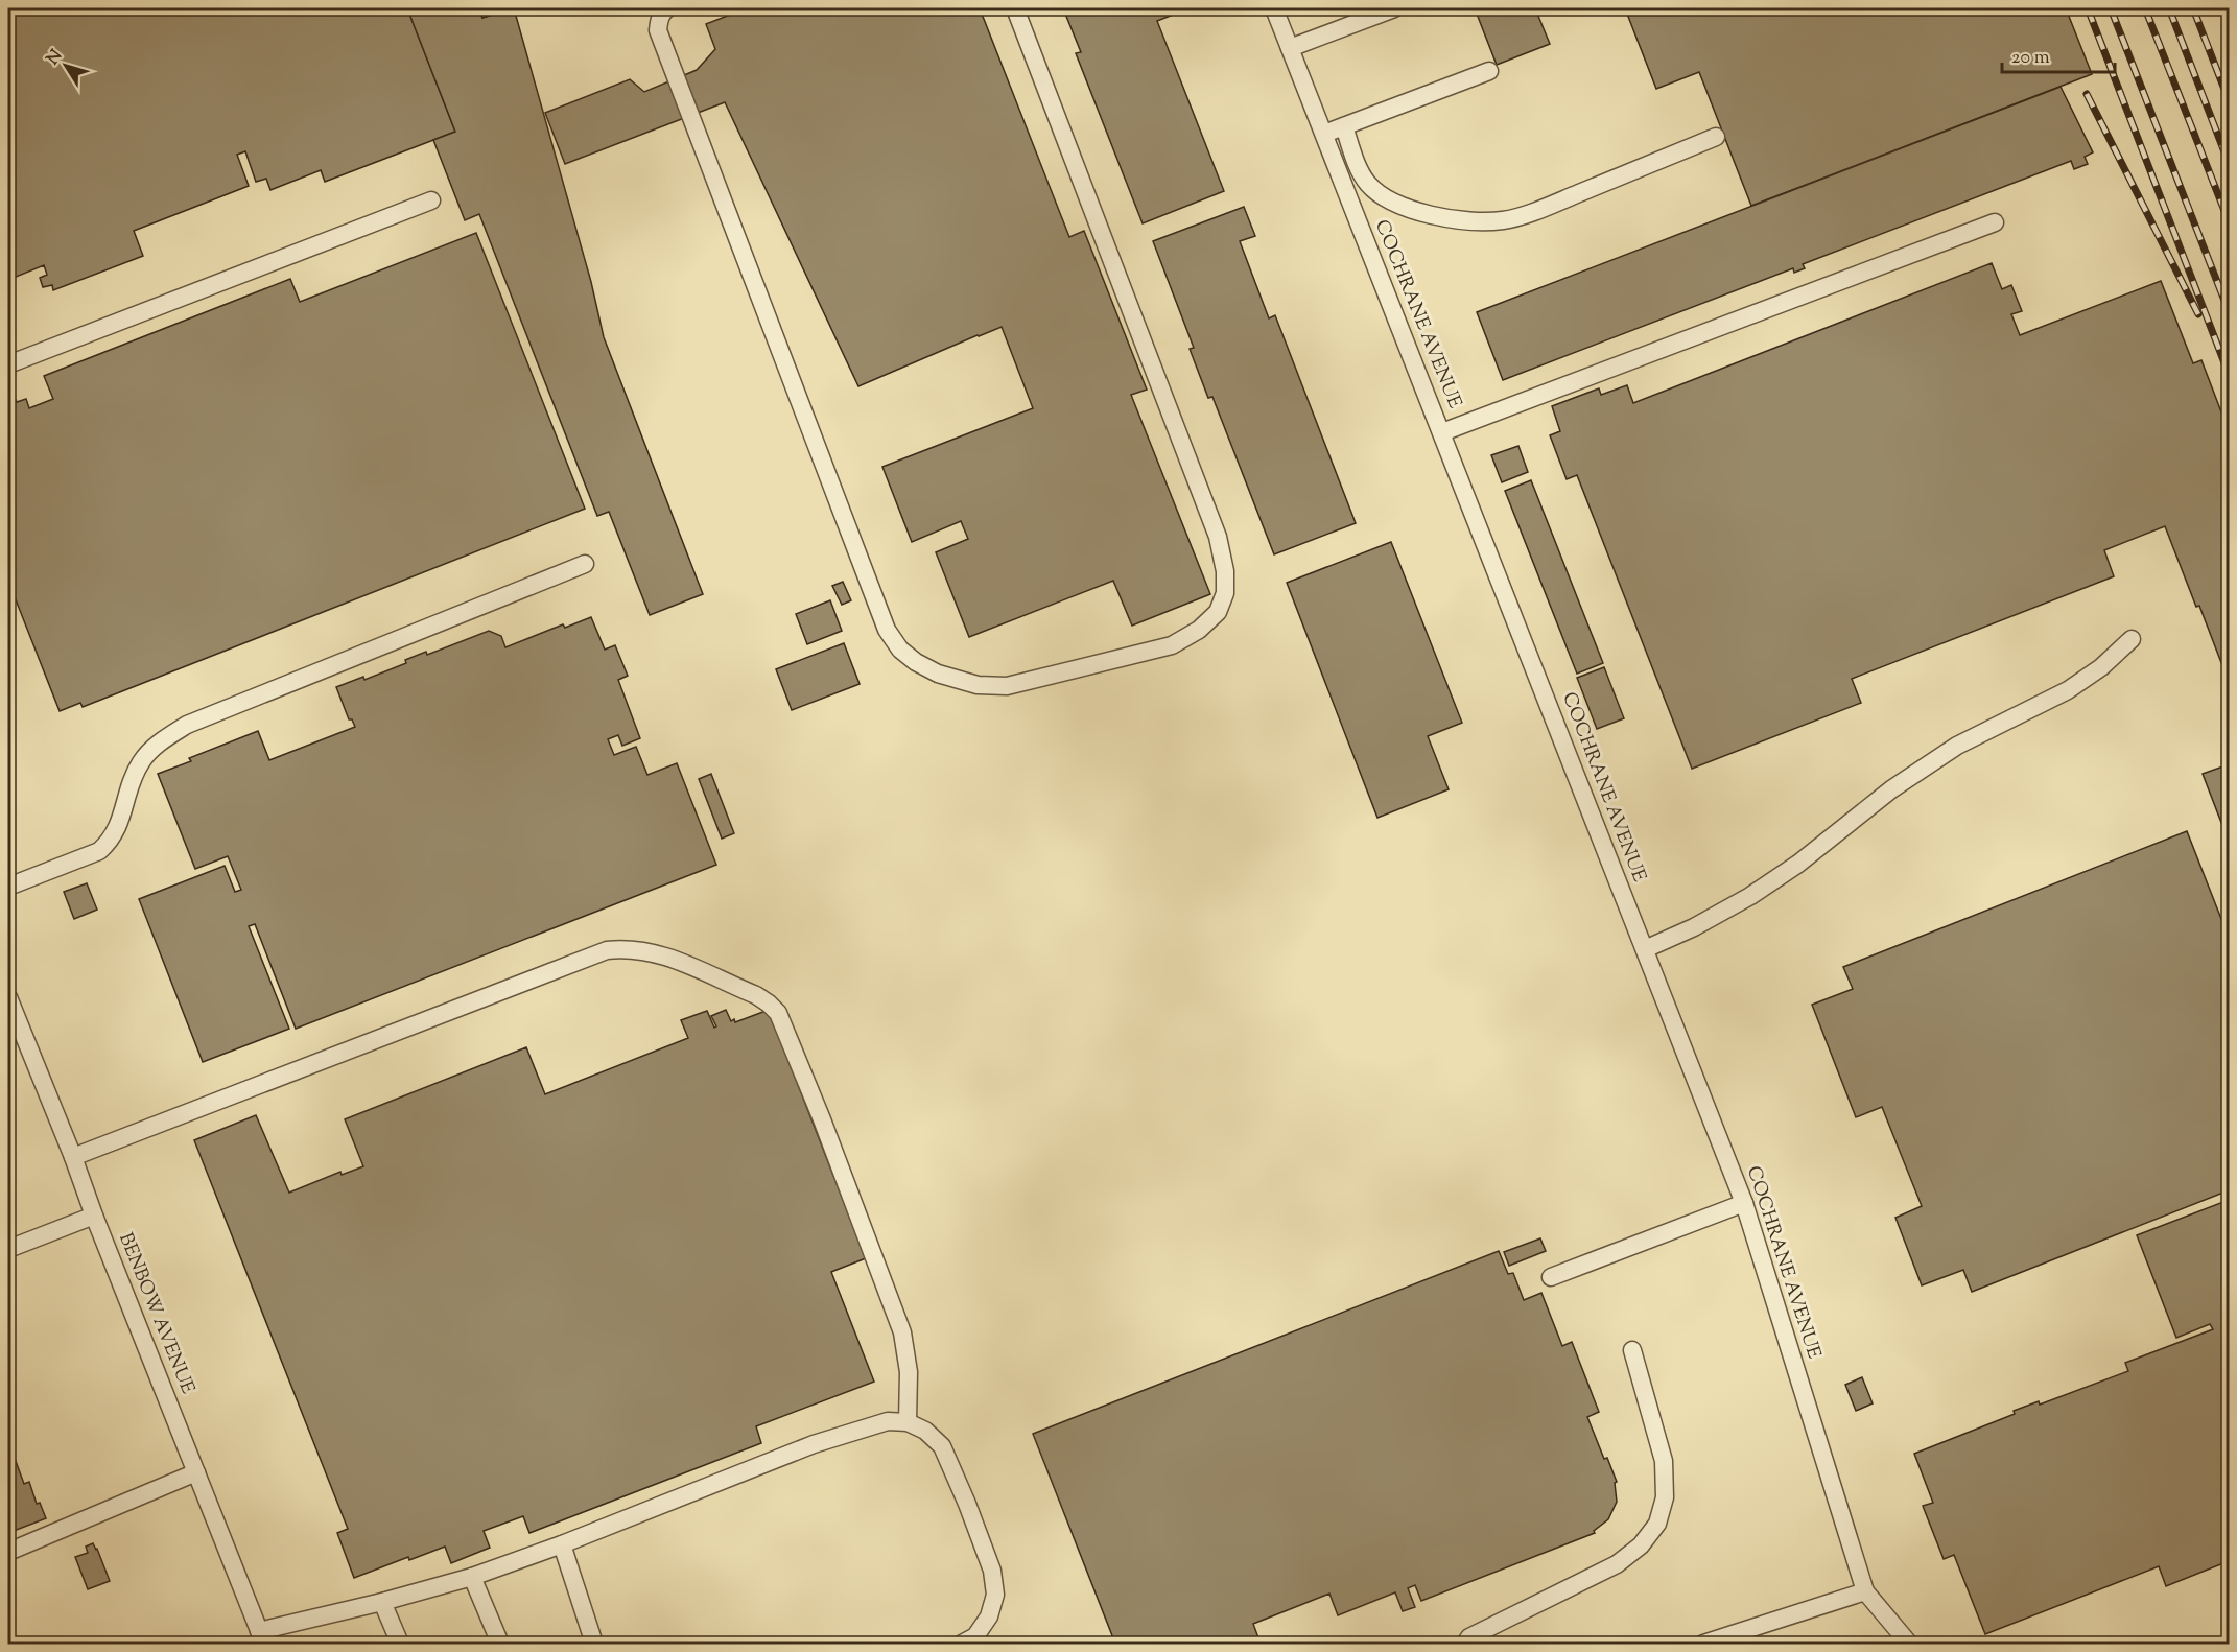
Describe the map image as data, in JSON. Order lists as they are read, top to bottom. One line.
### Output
{"streets":{"lane":["COCHRANE AVENUE","BENBOW AVENUE"]},"scale_bar":"20 m","north":"top left"}
